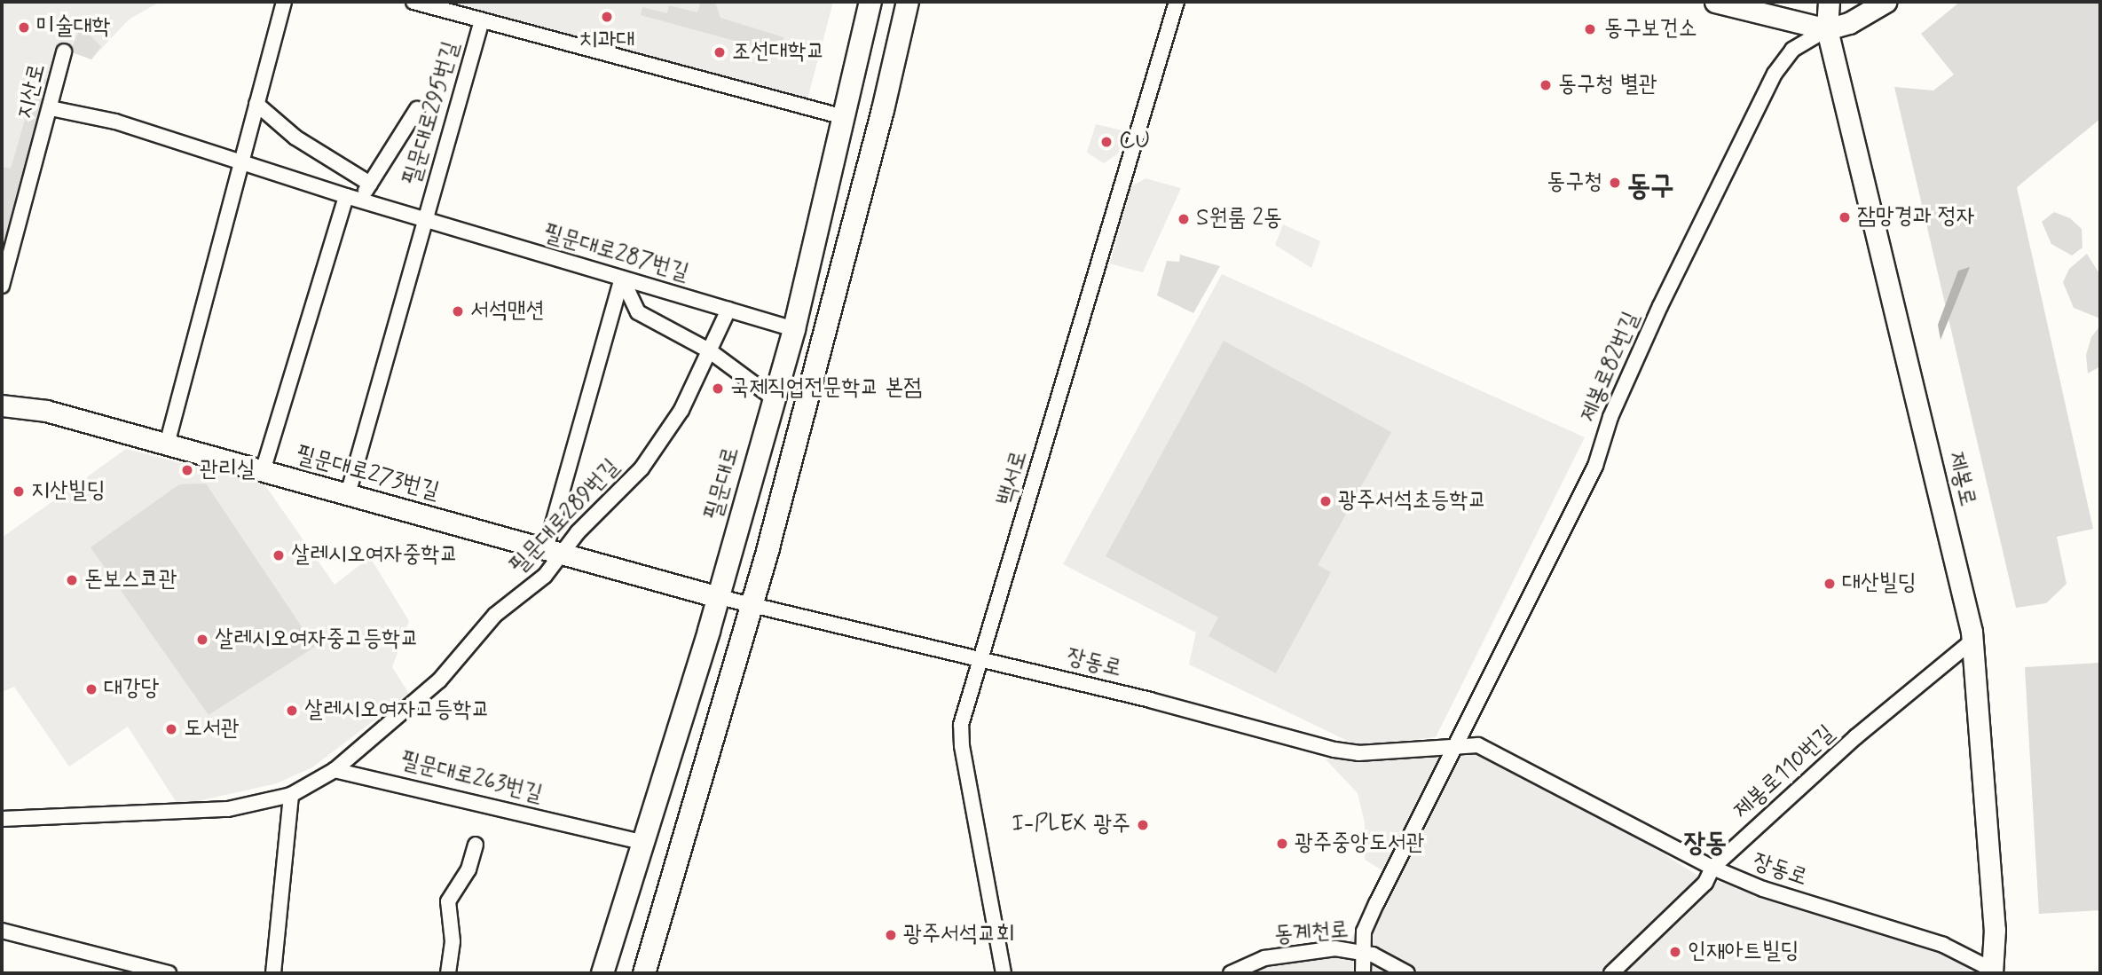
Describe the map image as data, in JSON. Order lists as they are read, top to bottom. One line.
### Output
{"streets":{"main road":["필문대로"],"street":["지산로","필문대로295번길","필문대로287번길","제봉로82번길","필문대로273번길","백서로","제봉로","필문대로289번길","장동로","제봉로110번길","필문대로263번길","동계천로"]},"crossings":[["지산로","필문대로287번길"],["필문대로295번길","필문대로287번길"],["필문대로295번길","필문대로"],["필문대로287번길","필문대로"],["필문대로287번길","필문대로289번길"],["제봉로82번길","제봉로"],["제봉로82번길","장동로"],["필문대로273번길","필문대로"],["필문대로273번길","필문대로289번길"],["필문대로273번길","장동로"],["백서로","장동로"],["제봉로","장동로"],["제봉로","제봉로110번길"],["필문대로","장동로"],["필문대로","필문대로263번길"],["필문대로289번길","필문대로263번길"],["장동로","제봉로110번길"]],"districts":["동구","장동"],"places":["치과대","미술대학","동구보건소","조선대학교","동구청 별관","CU","동구청","잠망경과 정자","S원룸 2동","서석맨션","국제직업전문학교 본점","관리실","지산빌딩","광주서석초등학교","살레시오여자중학교","돈보스코관","대산빌딩","살레시오여자중고등학교","대강당","살레시오여자고등학교","도서관","I-PLEX 광주","광주중앙도서관","광주서석교회","인재아트빌딩"]}
